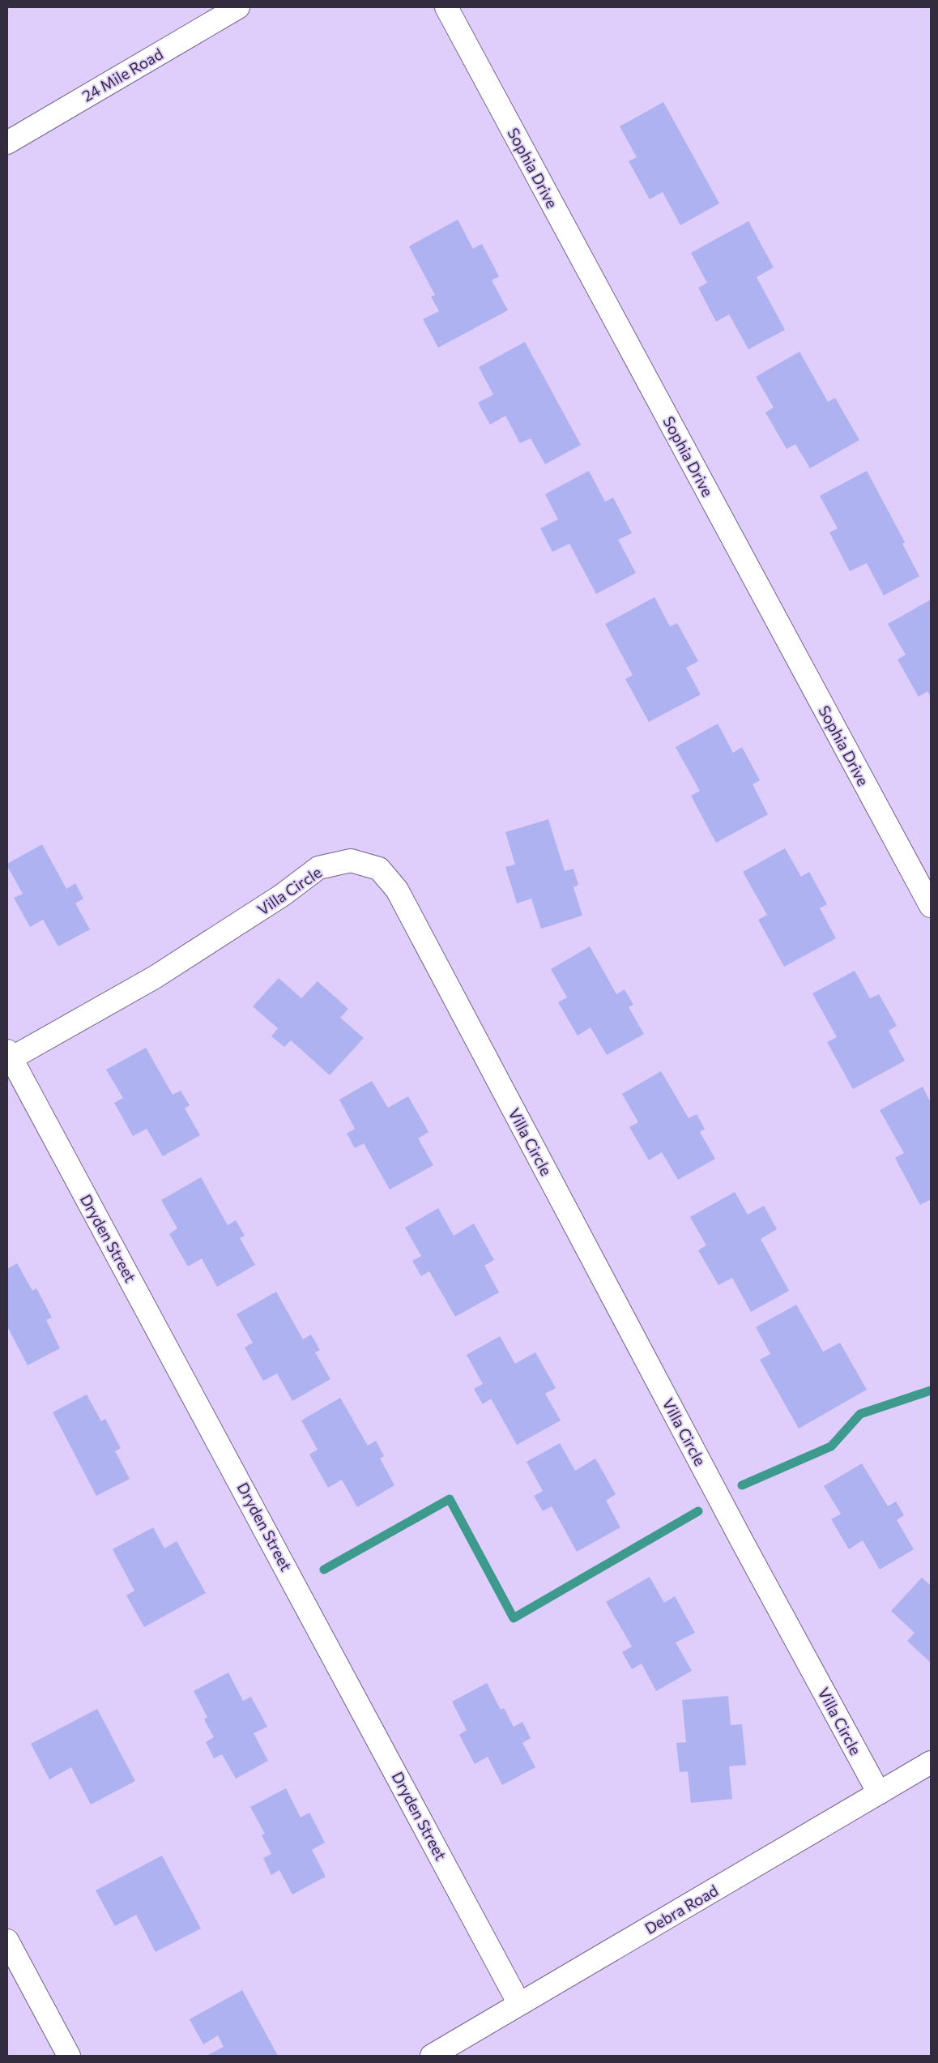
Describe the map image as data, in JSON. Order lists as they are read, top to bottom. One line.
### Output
{"streets":{"street":["24 Mile Road","Sophia Drive","Villa Circle","Dryden Street","Debra Road"]},"crossings":[["Villa Circle","Dryden Street"],["Villa Circle","Debra Road"],["Dryden Street","Debra Road"]]}
